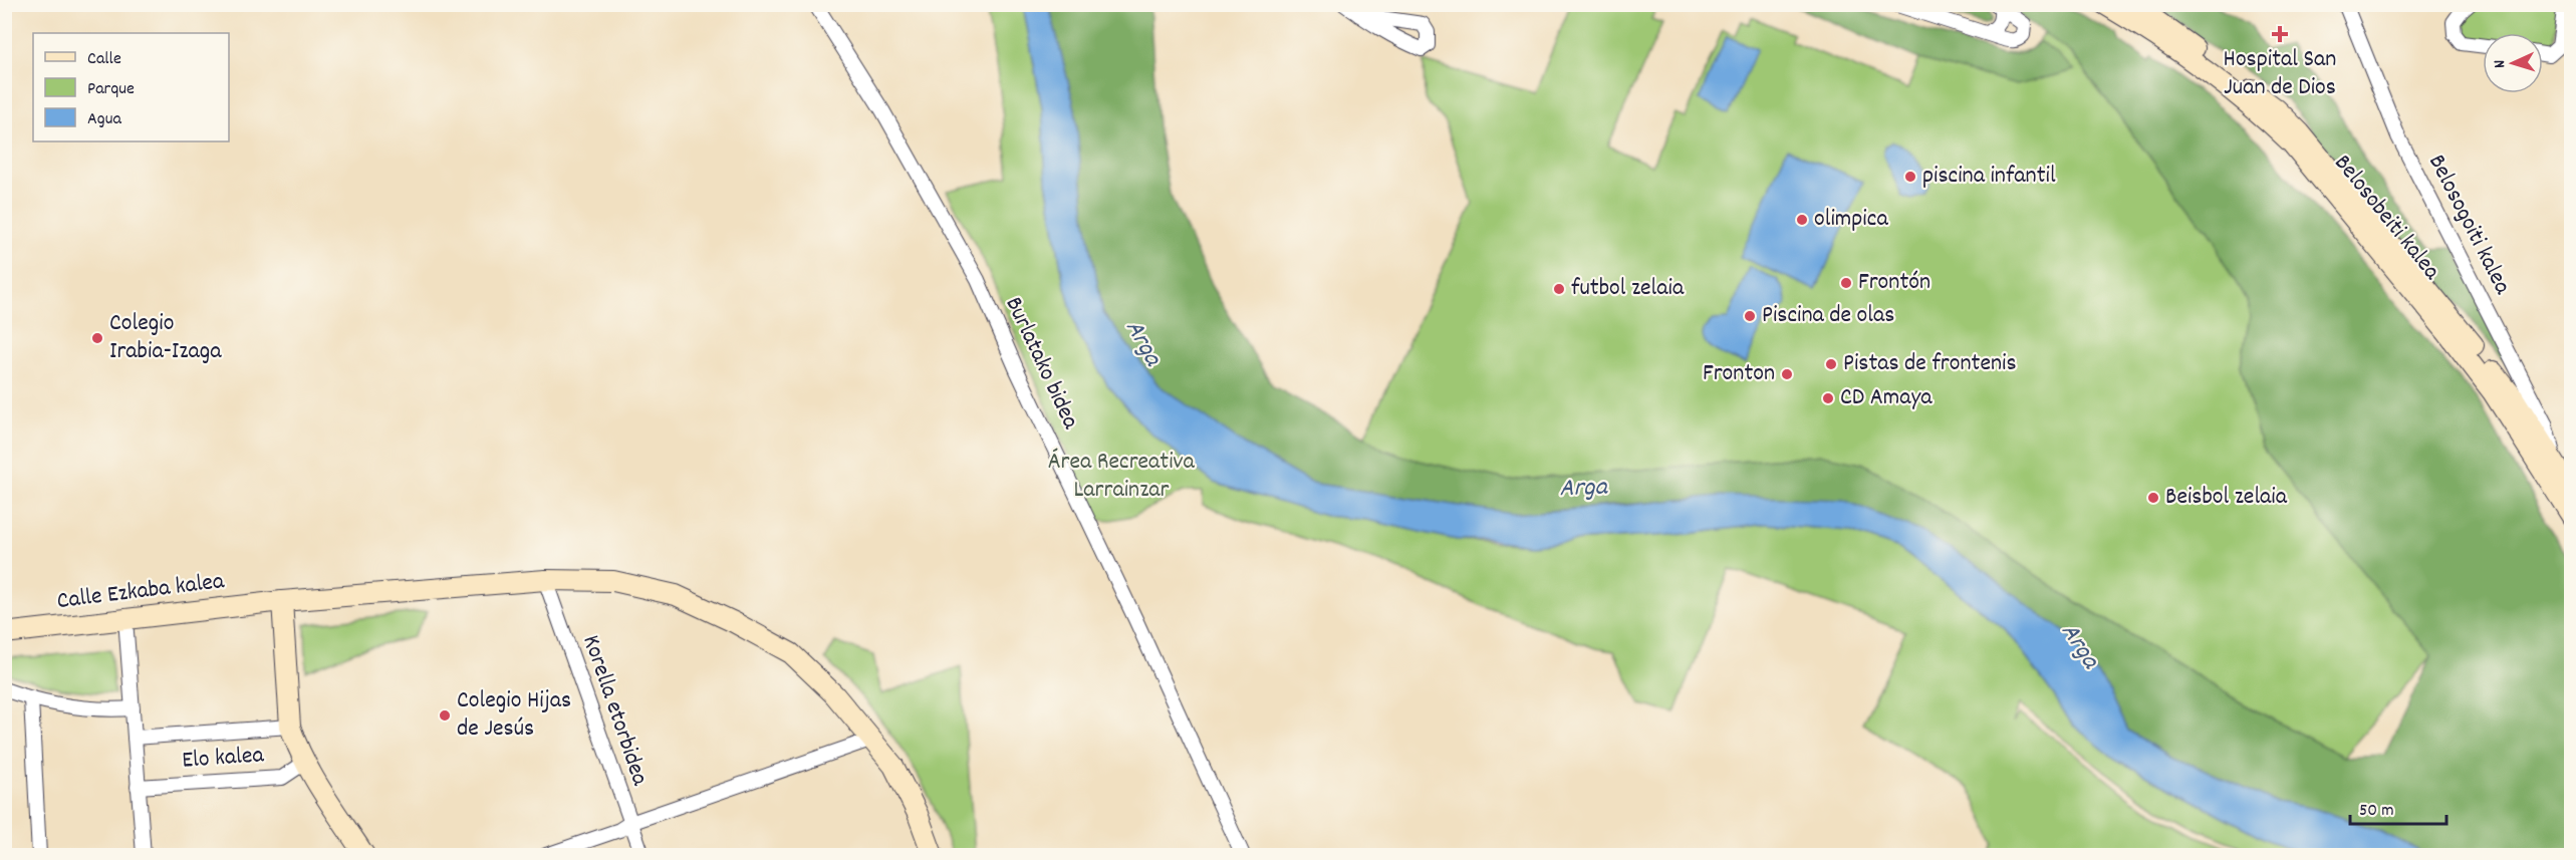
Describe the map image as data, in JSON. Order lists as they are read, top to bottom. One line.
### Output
{"streets":{"main road":["Belosobeiti kalea","Calle Ezkaba kalea"],"street":["Belosogoiti kalea","Burlatako bidea","Korella etorbidea","Elo kalea"]},"crossings":[["Belosobeiti kalea","Belosogoiti kalea"],["Calle Ezkaba kalea","Korella etorbidea"]],"water":["Arga"],"parks":["Área Recreativa Larrainzar"],"places":{"health":["Hospital San Juan de Dios"],"other":["piscina infantil","olimpica","Frontón","futbol zelaia","Piscina de olas","Colegio Irabia-Izaga","Pistas de frontenis","Fronton","CD Amaya","Beisbol zelaia","Colegio Hijas de Jesús"]},"legend":["Calle","Parque","Agua"],"scale_bar":"50 m","north":"left"}
